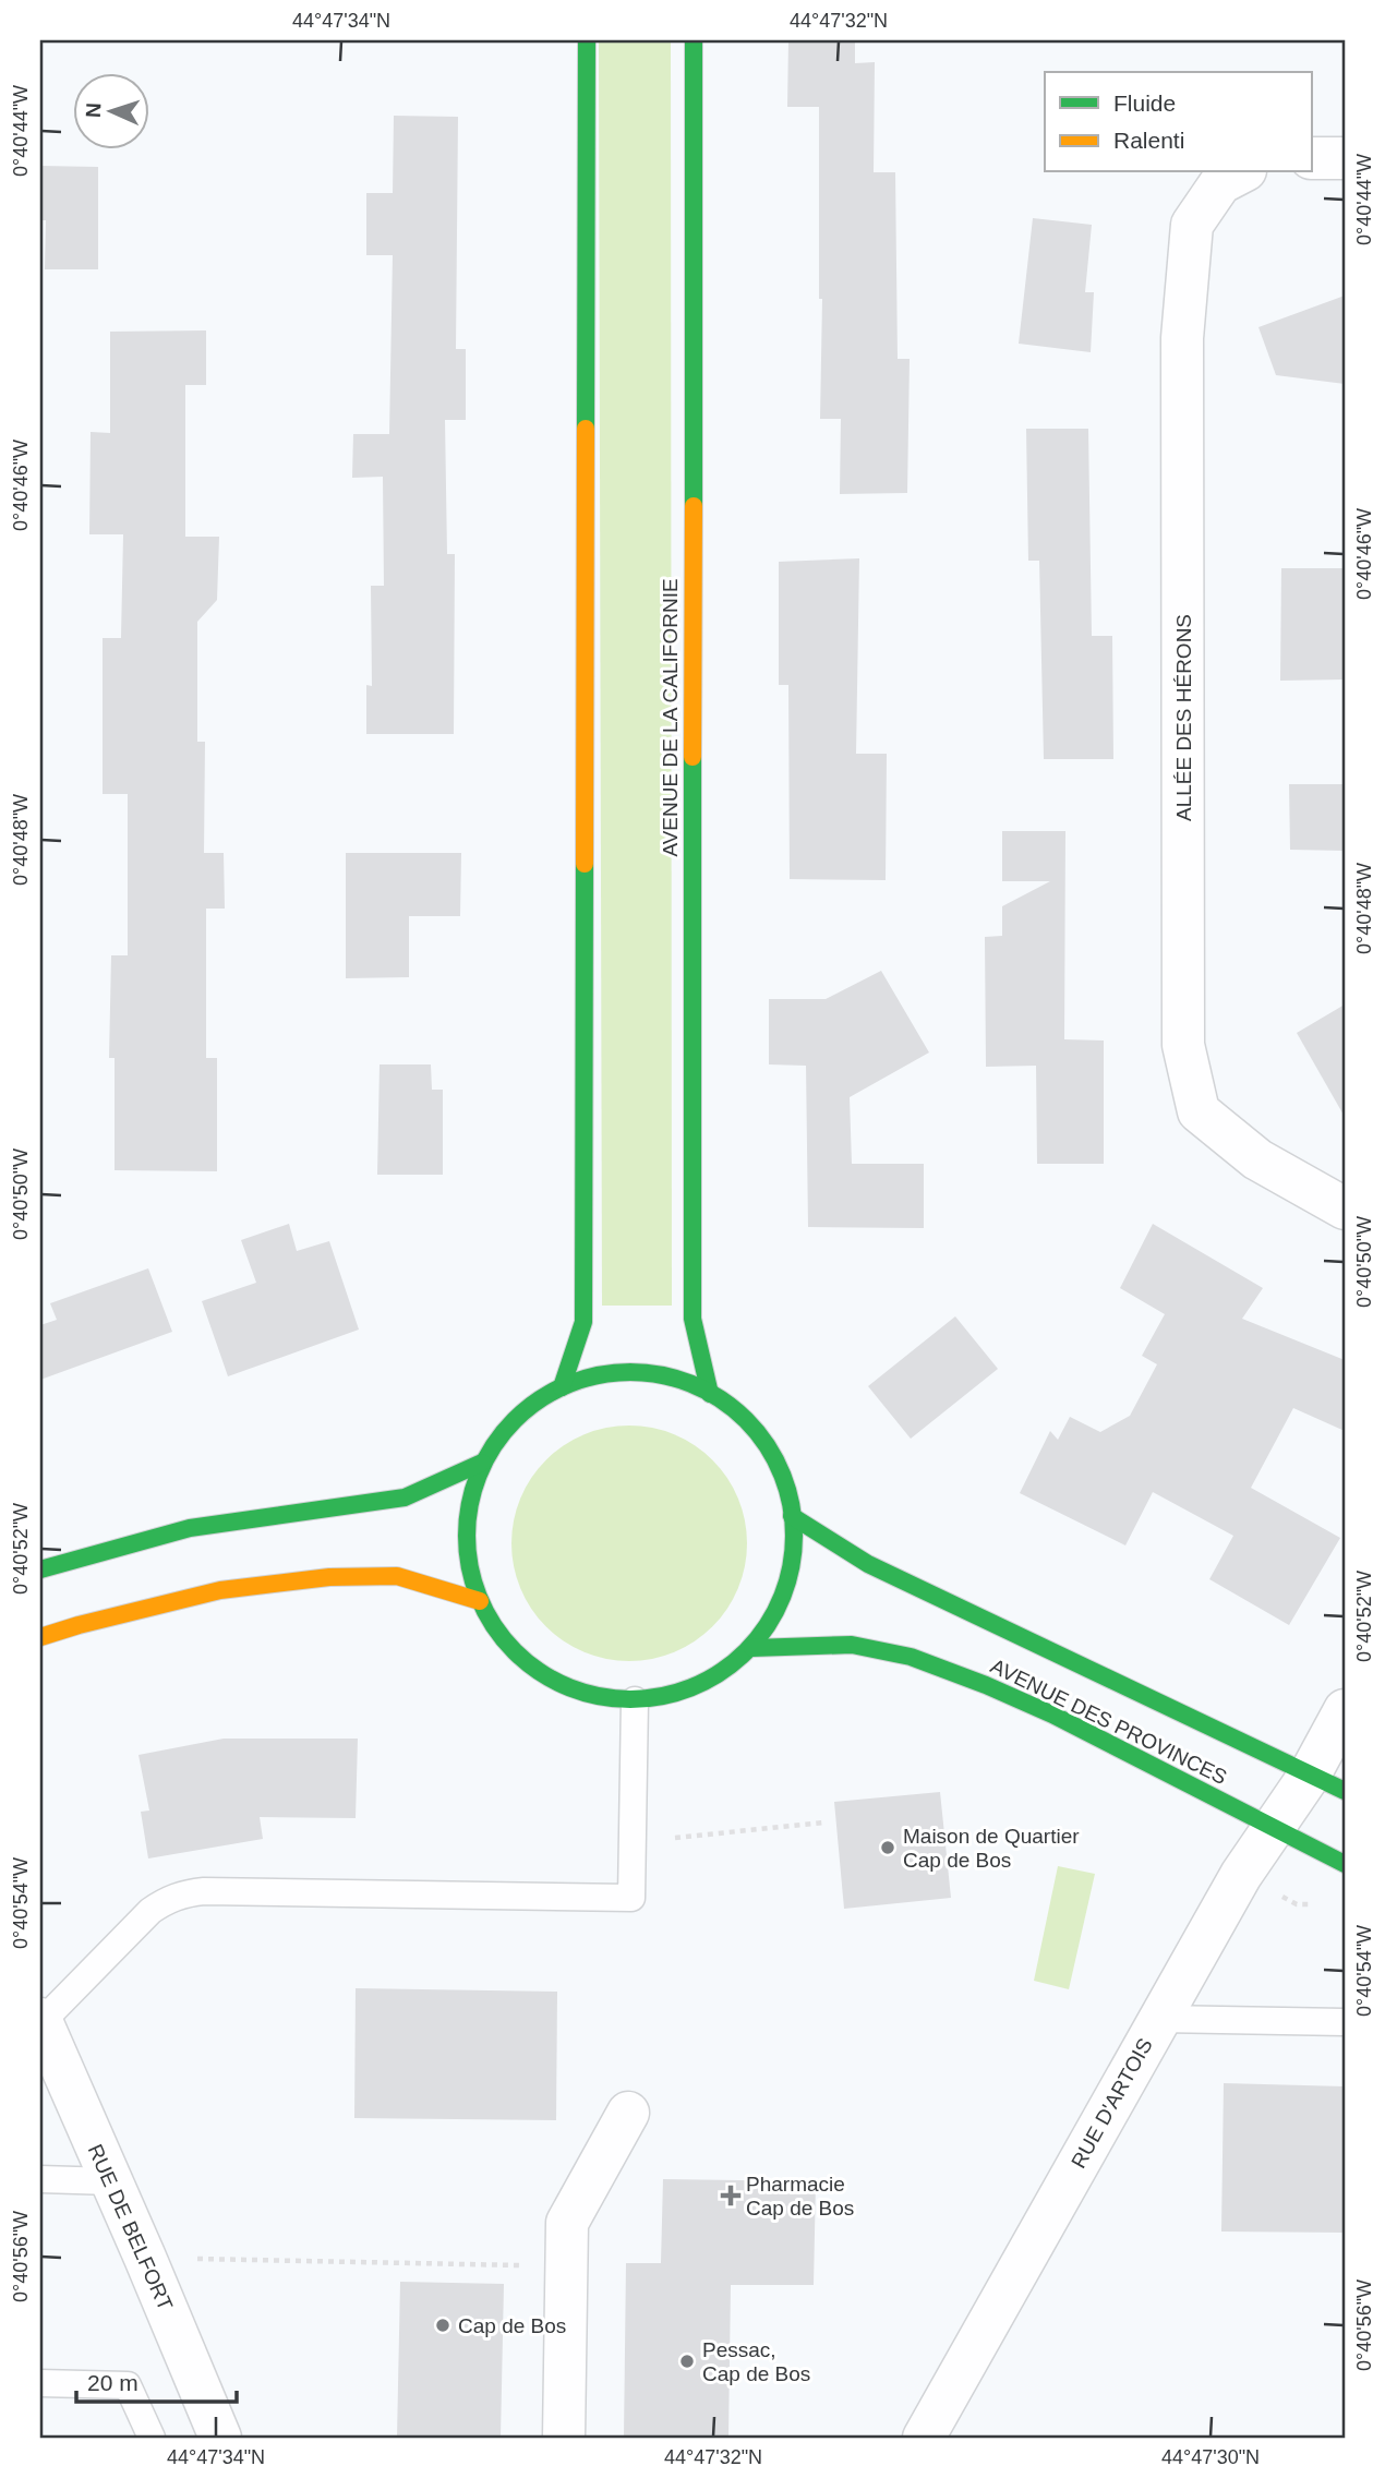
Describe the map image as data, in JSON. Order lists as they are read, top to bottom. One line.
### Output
{"streets":{"street":["AVENUE DE LA CALIFORNIE","ALLÉE DES HÉRONS","AVENUE DES PROVINCES","RUE D'ARTOIS","RUE DE BELFORT"]},"crossings":[["AVENUE DES PROVINCES","RUE D'ARTOIS"]],"places":{"other":["Maison de Quartier Cap de Bos","Cap de Bos","Pessac, Cap de Bos"],"health":["Pharmacie Cap de Bos"]},"legend":["Fluide","Ralenti"],"scale_bar":"20 m","north":"left","coordinates":["44°47'34\"N","44°47'32\"N","0°40'44\"W","0°40'46\"W","0°40'48\"W","0°40'50\"W","0°40'52\"W","0°40'54\"W","0°40'56\"W","44°47'30\"N"]}
